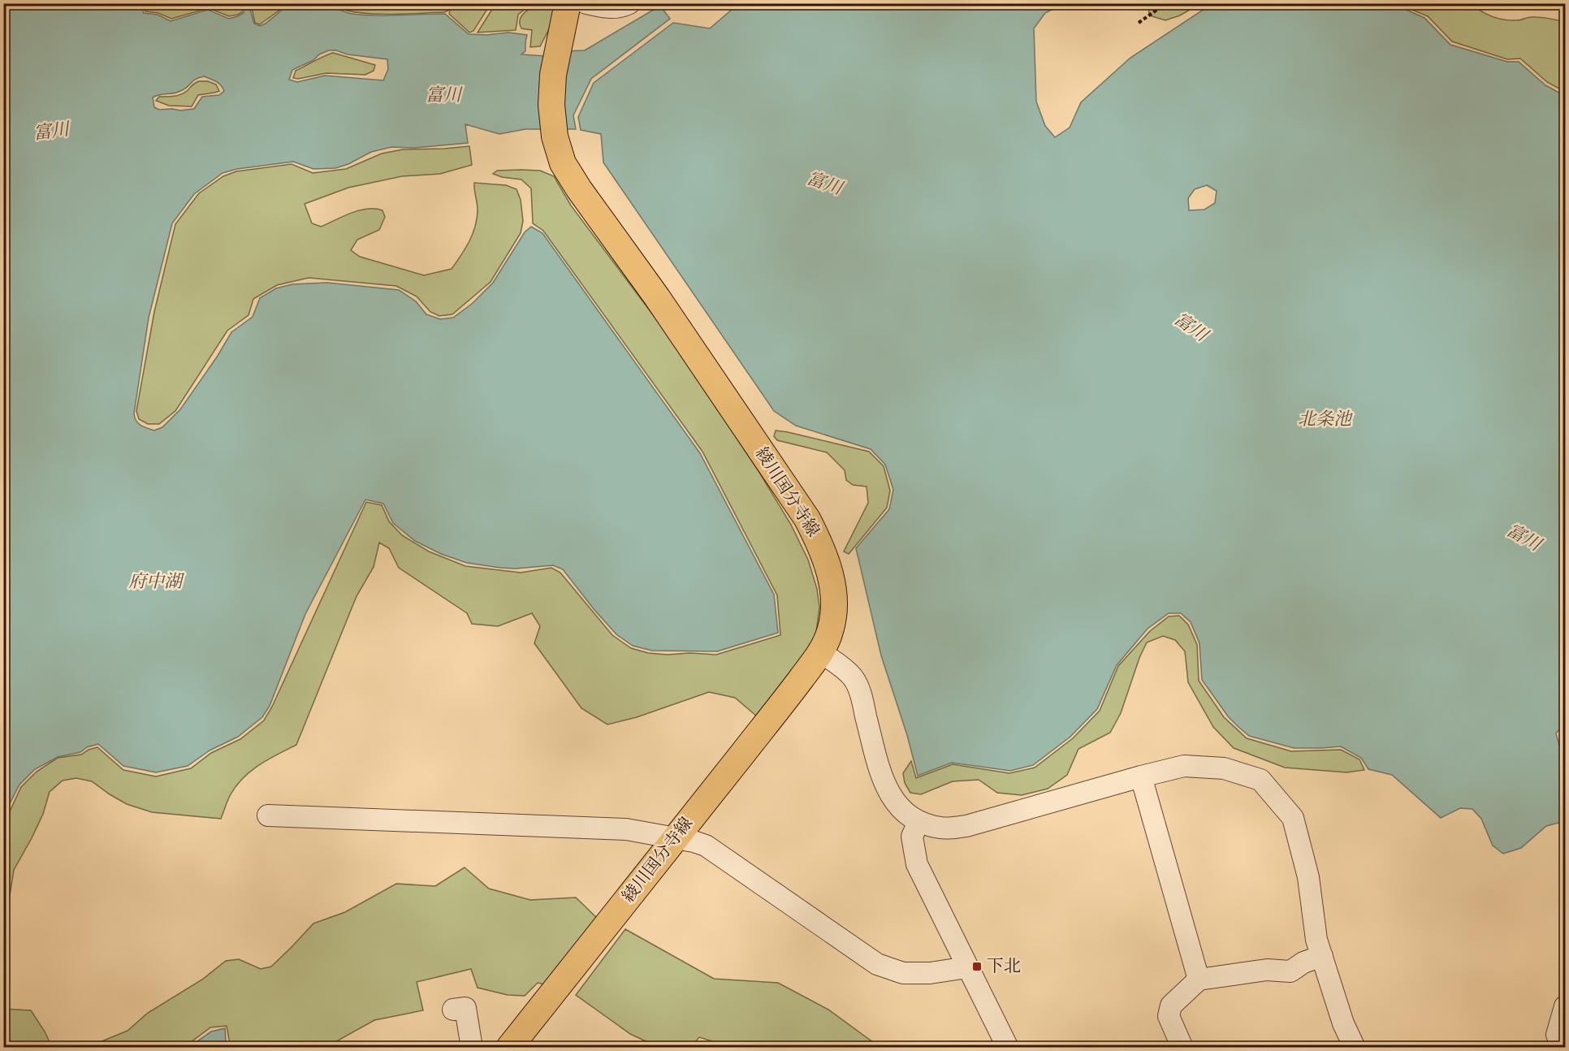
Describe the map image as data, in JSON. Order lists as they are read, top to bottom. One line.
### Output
{"streets":{"main road":["綾川国分寺線"]},"water":["富川","北条池","府中湖"],"places":{"transit":["下北"]}}
